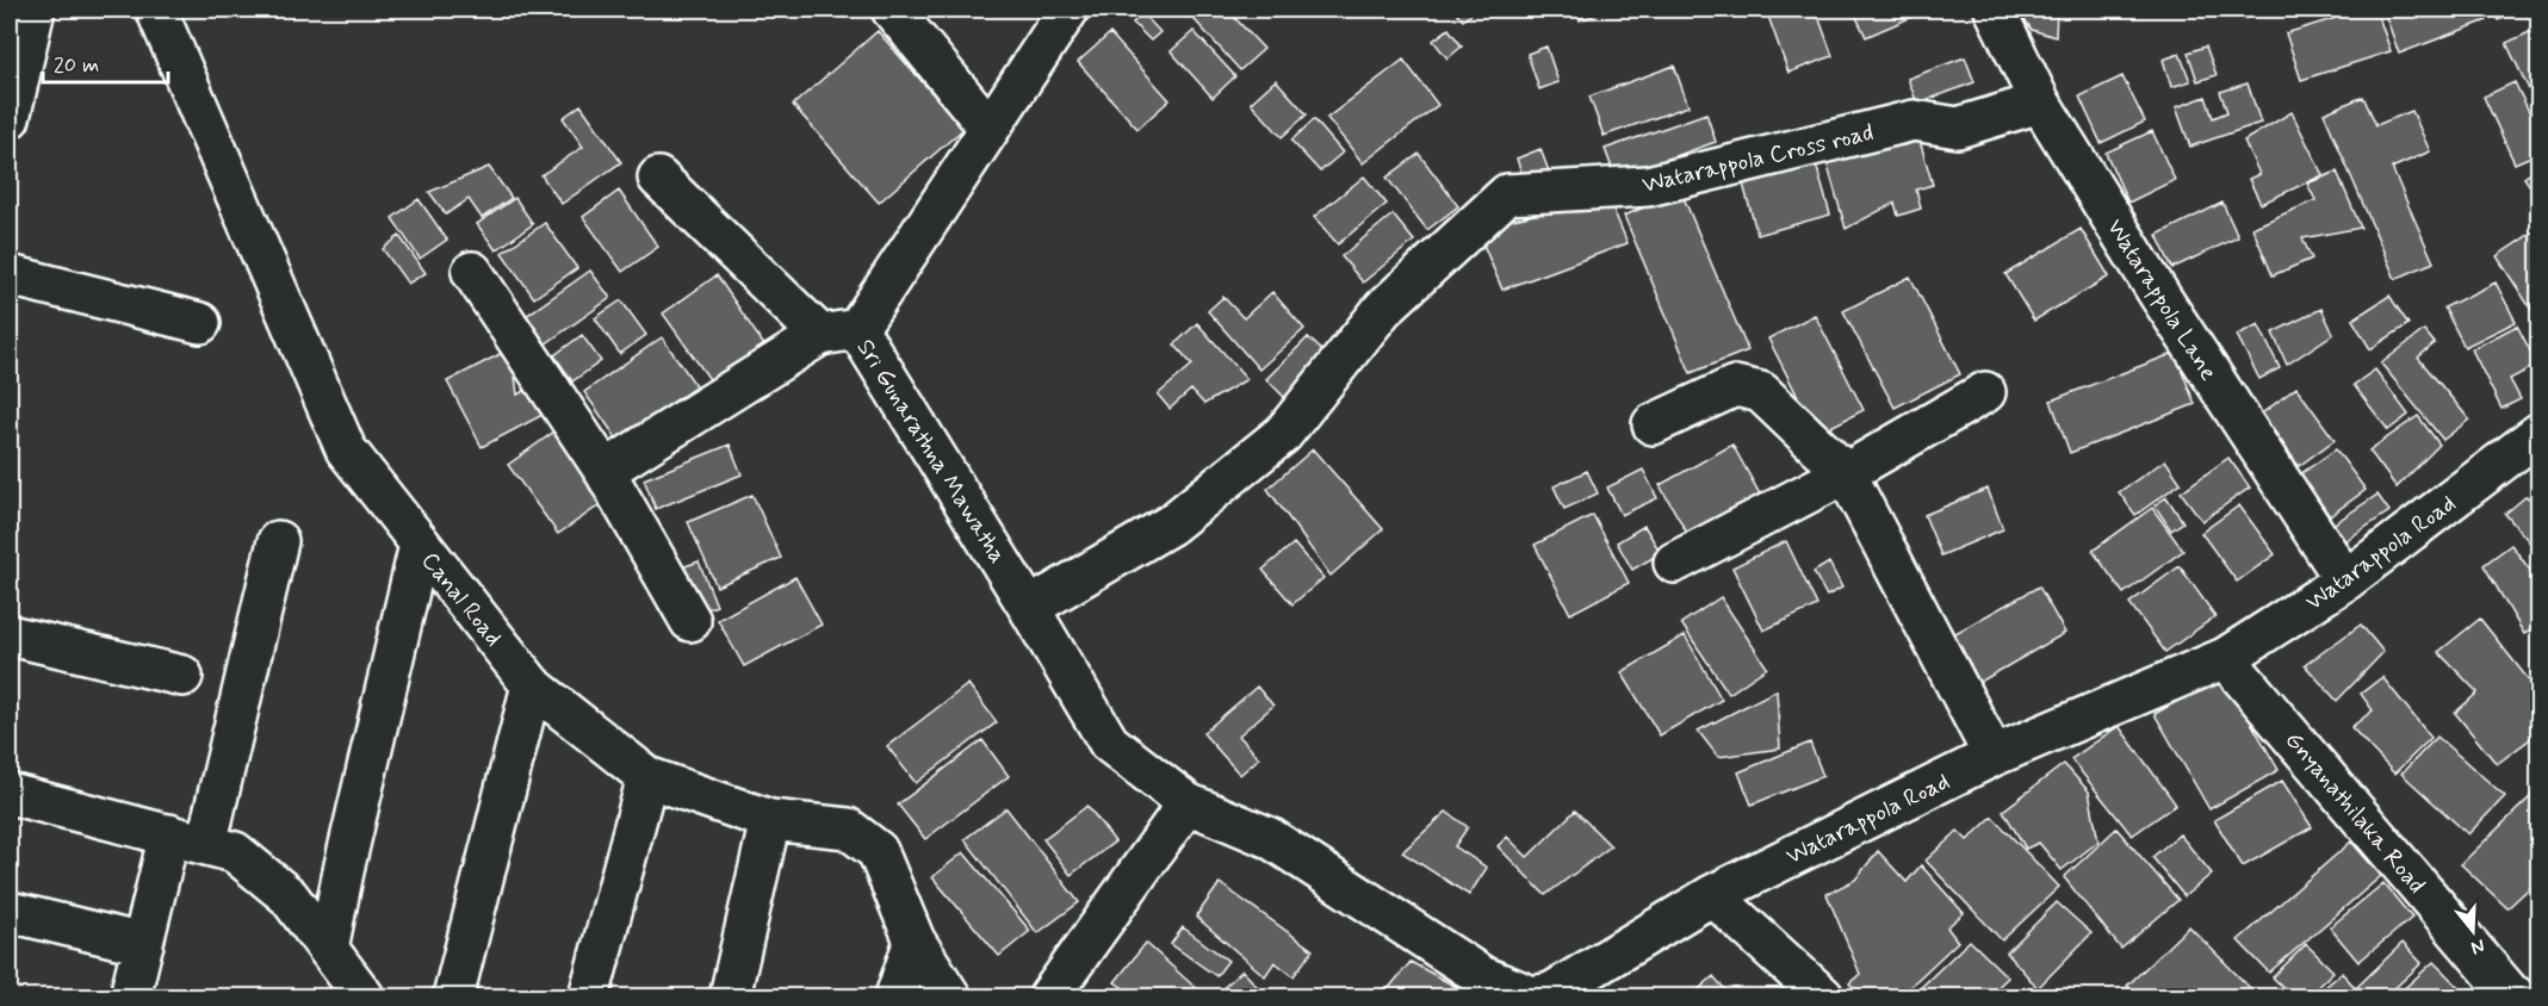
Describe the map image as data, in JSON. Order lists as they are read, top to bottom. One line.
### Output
{"streets":{"street":["Watarappola Cross road","Watarappola Lane","Sri Gunarathna Mawatha","Watarappola Road","Canal Road","Gnyanathilaka Road"]},"crossings":[["Watarappola Cross road","Watarappola Lane"],["Watarappola Cross road","Sri Gunarathna Mawatha"],["Watarappola Lane","Watarappola Road"],["Sri Gunarathna Mawatha","Watarappola Road"],["Watarappola Road","Gnyanathilaka Road"]],"scale_bar":"20 m","north":"bottom"}
